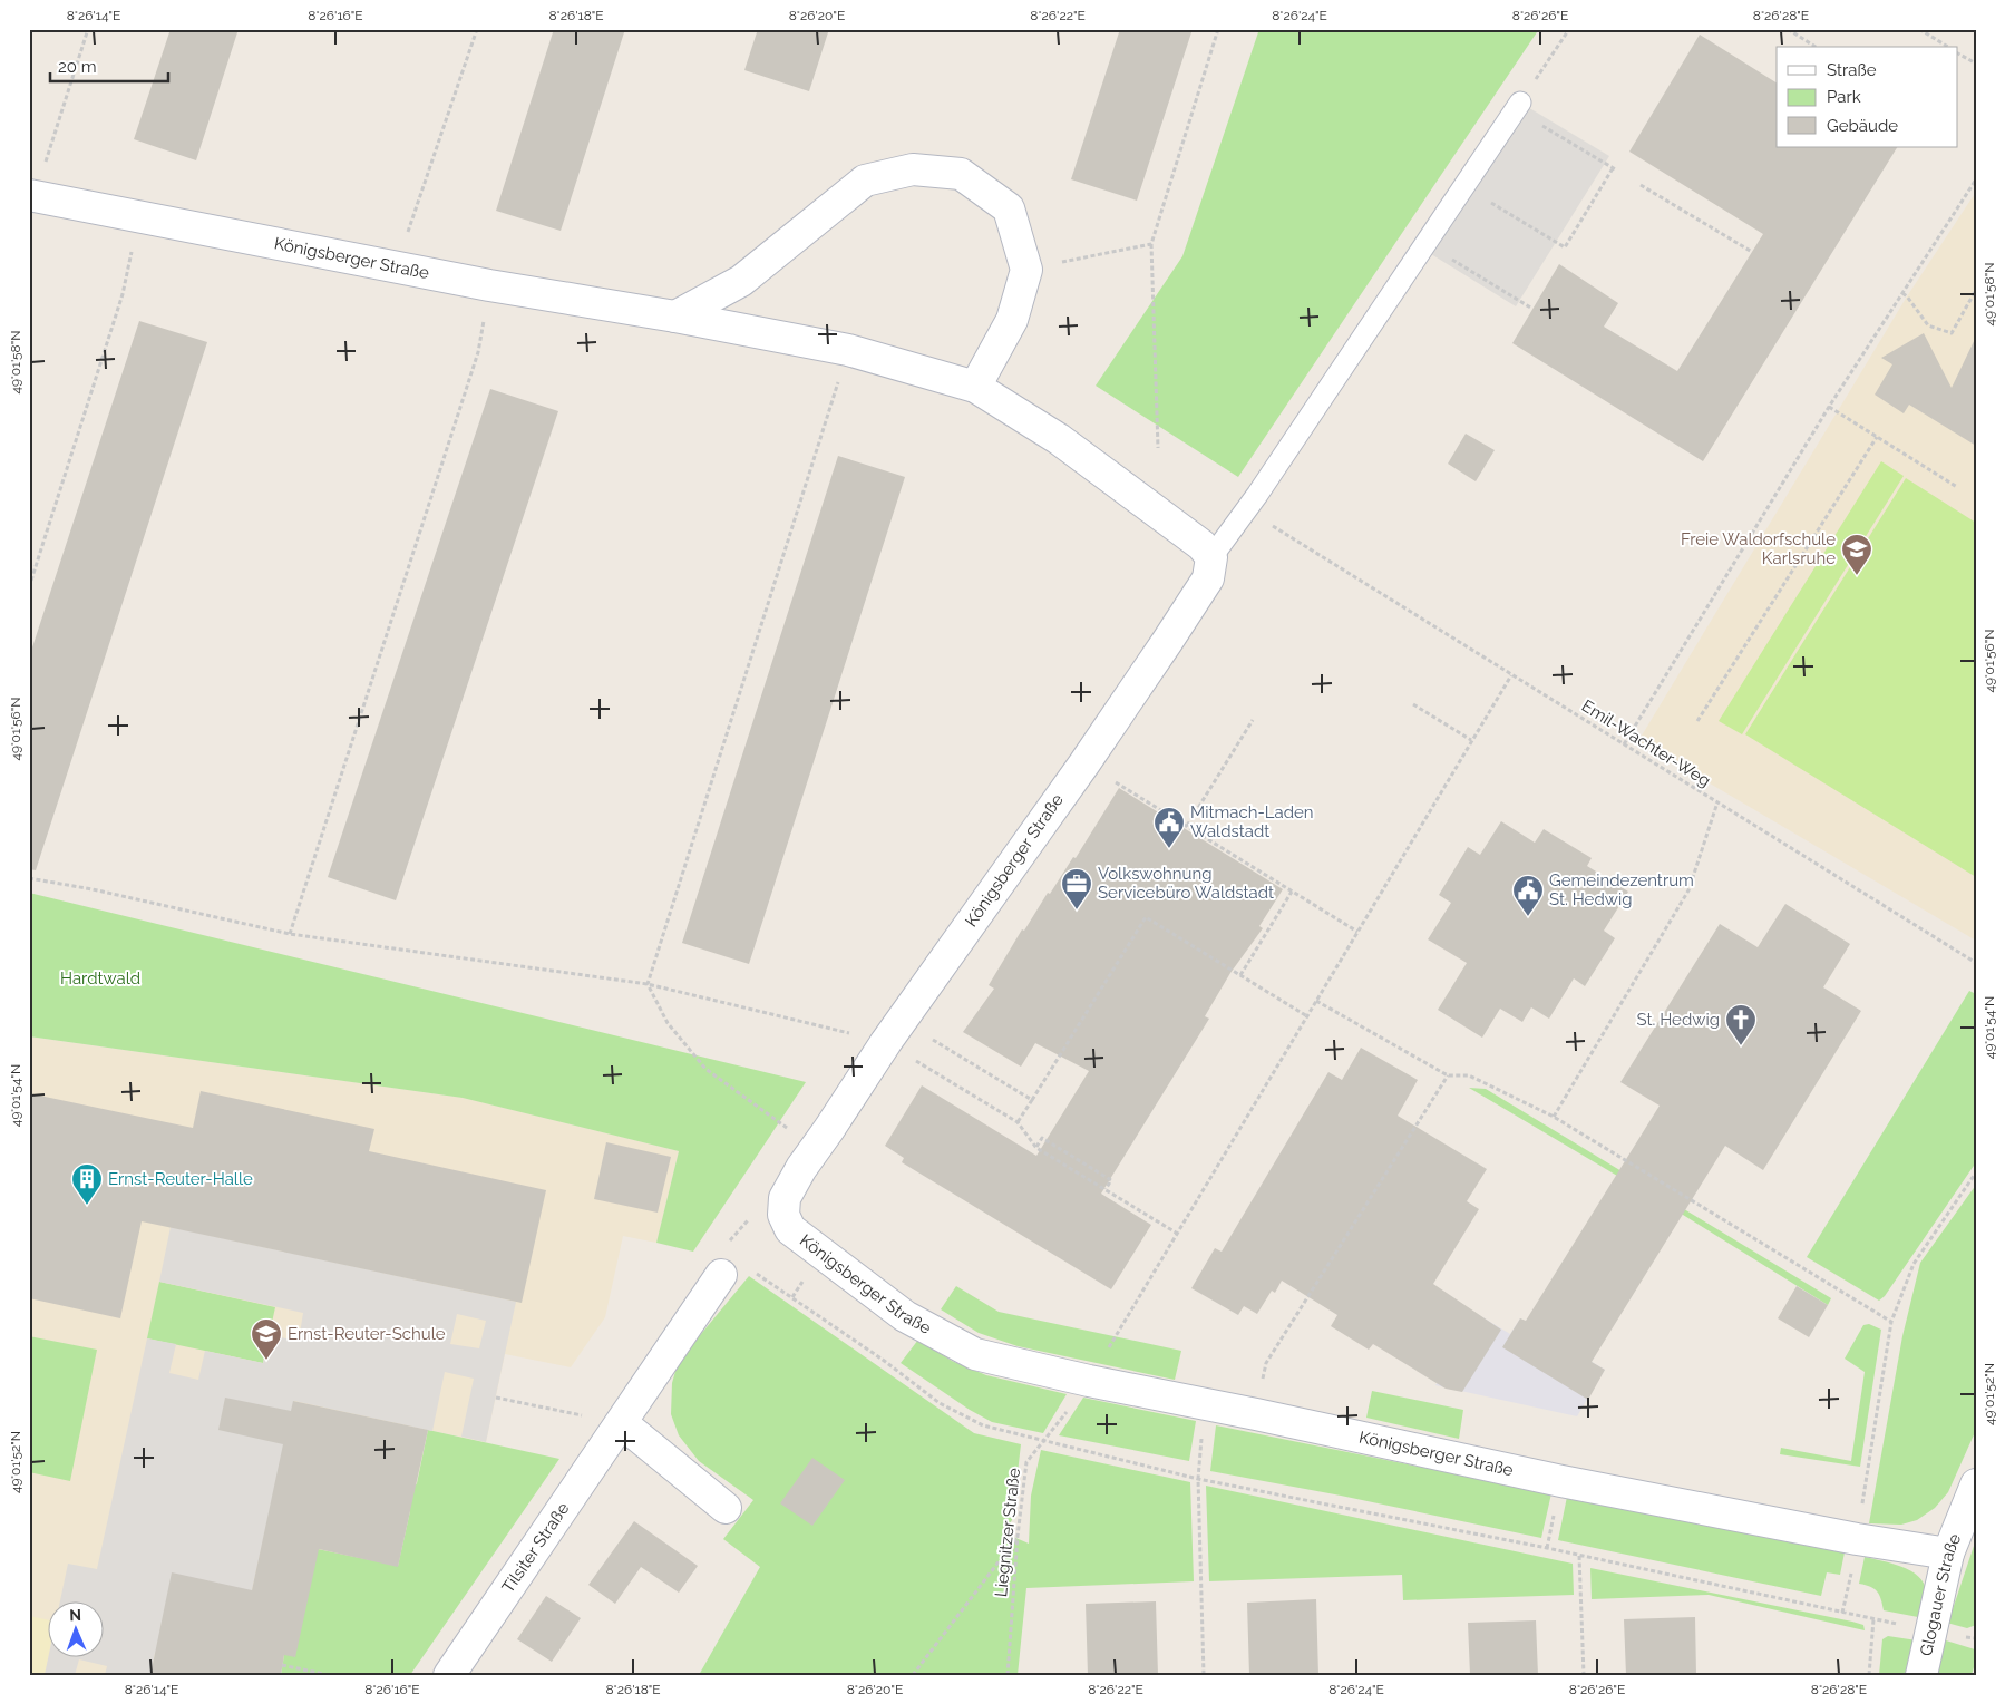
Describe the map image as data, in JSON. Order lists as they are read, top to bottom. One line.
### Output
{"streets":{"street":["Königsberger Straße","Tilsiter Straße","Glogauer Straße"],"path":["Emil-Wachter-Weg","Liegnitzer Straße"]},"crossings":[["Königsberger Straße","Liegnitzer Straße"],["Königsberger Straße","Glogauer Straße"],["Emil-Wachter-Weg","Liegnitzer Straße"]],"parks":["Hardtwald"],"places":{"school or university":["Freie Waldorfschule Karlsruhe","Ernst-Reuter-Schule"],"public building":["Mitmach-Laden Waldstadt","Gemeindezentrum St. Hedwig"],"office":["Volkswohnung Servicebüro Waldstadt"],"church":["St. Hedwig"],"building":["Ernst-Reuter-Halle"]},"legend":["Straße","Park","Gebäude"],"scale_bar":"20 m","north":"top","coordinates":["8°26'14\"E","8°26'16\"E","8°26'18\"E","8°26'20\"E","8°26'22\"E","8°26'24\"E","8°26'26\"E","8°26'28\"E","49°01'58\"N","49°01'56\"N","49°01'54\"N","49°01'52\"N"]}
